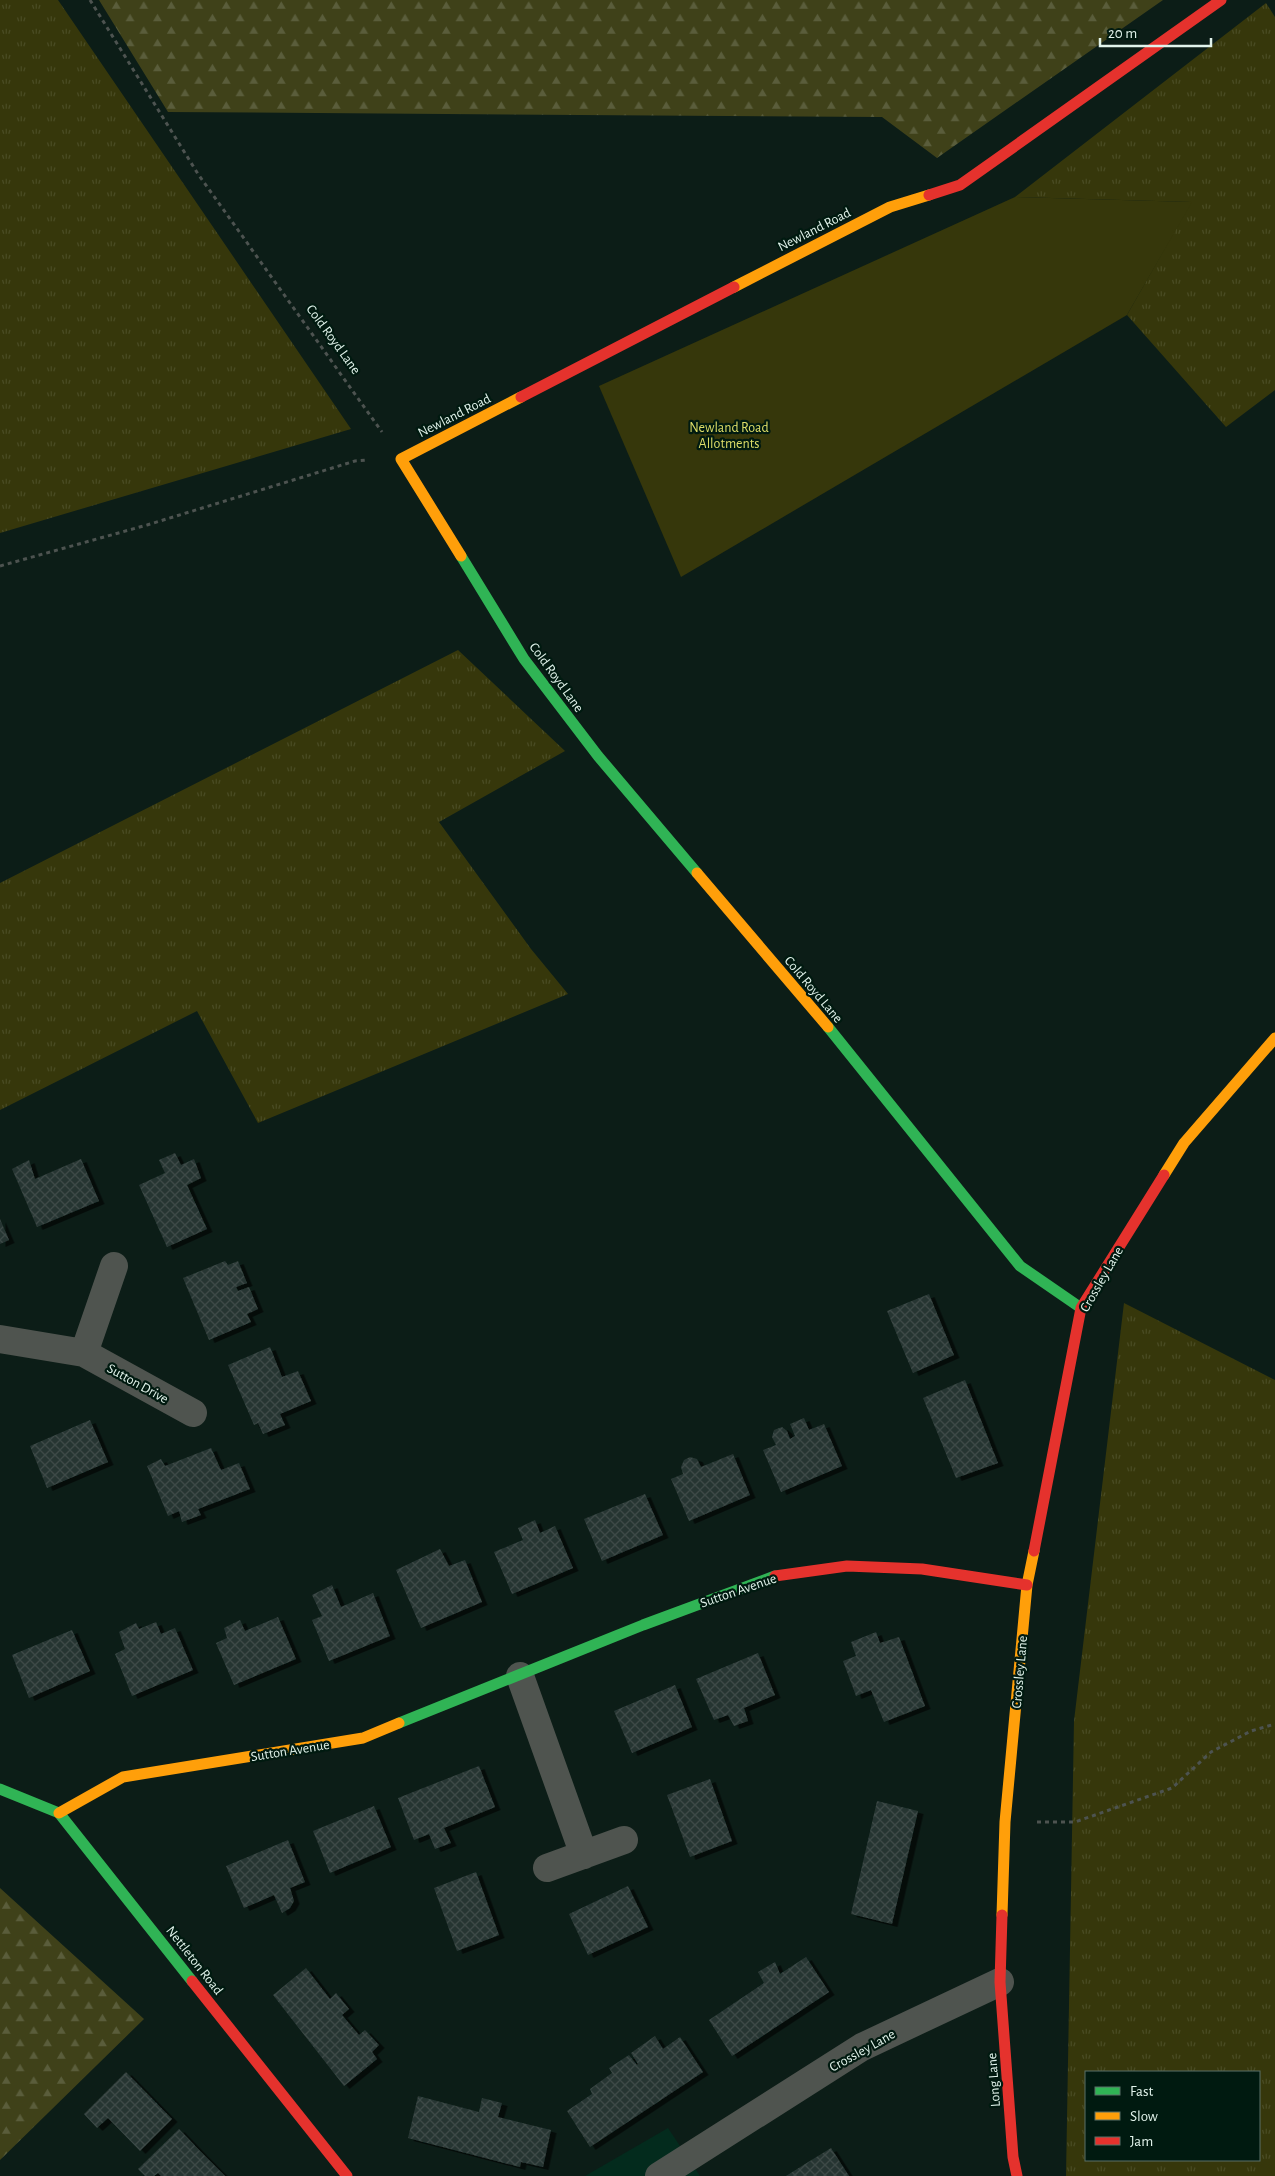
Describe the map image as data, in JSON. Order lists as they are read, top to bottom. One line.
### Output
{"streets":{"street":["Newland Road","Cold Royd Lane","Crossley Lane","Sutton Drive","Sutton Avenue","Nettleton Road","Long Lane"]},"crossings":[["Newland Road","Cold Royd Lane"],["Cold Royd Lane","Crossley Lane"],["Crossley Lane","Sutton Avenue"],["Crossley Lane","Long Lane"],["Sutton Avenue","Nettleton Road"]],"parks":["Newland Road Allotments"],"legend":["Fast","Slow","Jam"],"scale_bar":"20 m"}
